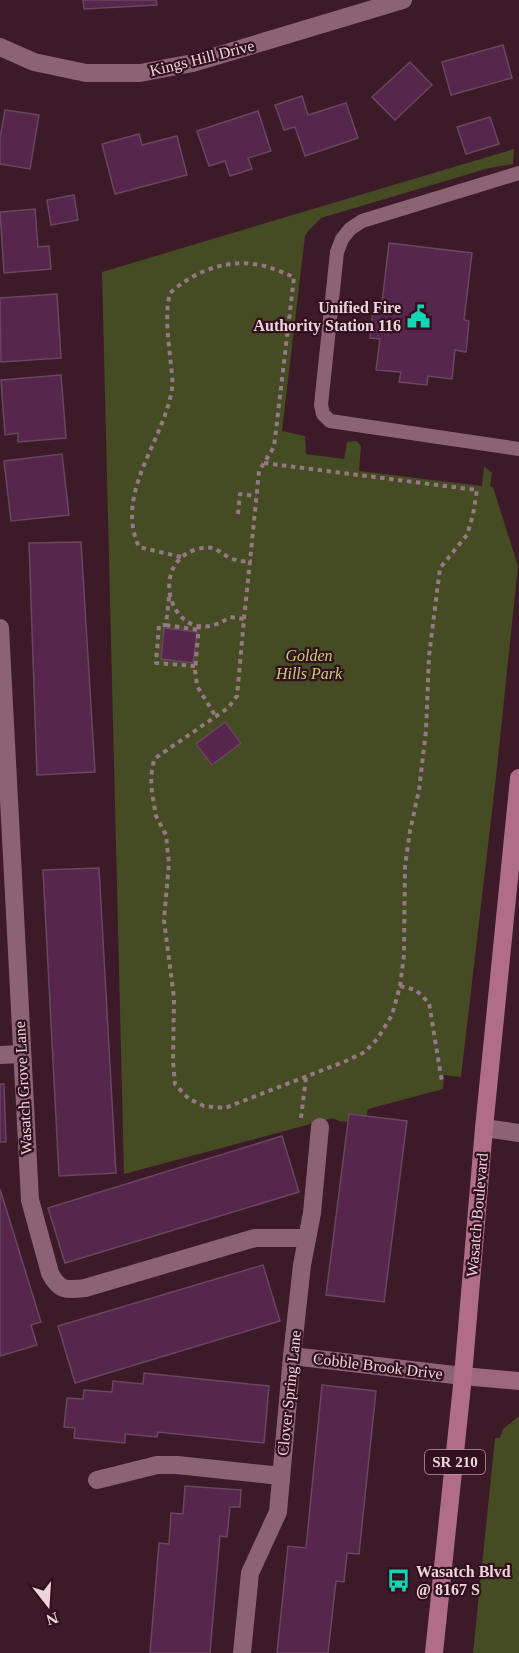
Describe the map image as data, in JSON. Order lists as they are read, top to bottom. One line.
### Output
{"streets":{"main road":["Wasatch Boulevard","SR 210"],"street":["Kings Hill Drive","Wasatch Grove Lane","Cobble Brook Drive","Clover Spring Lane"]},"crossings":[["Wasatch Grove Lane","Clover Spring Lane"],["Wasatch Boulevard","Cobble Brook Drive"],["Cobble Brook Drive","Clover Spring Lane"]],"parks":["Golden Hills Park"],"places":{"public building":["Unified Fire Authority Station 116"],"bus stop":["Wasatch Blvd @ 8167 S"]},"north":"bottom"}
